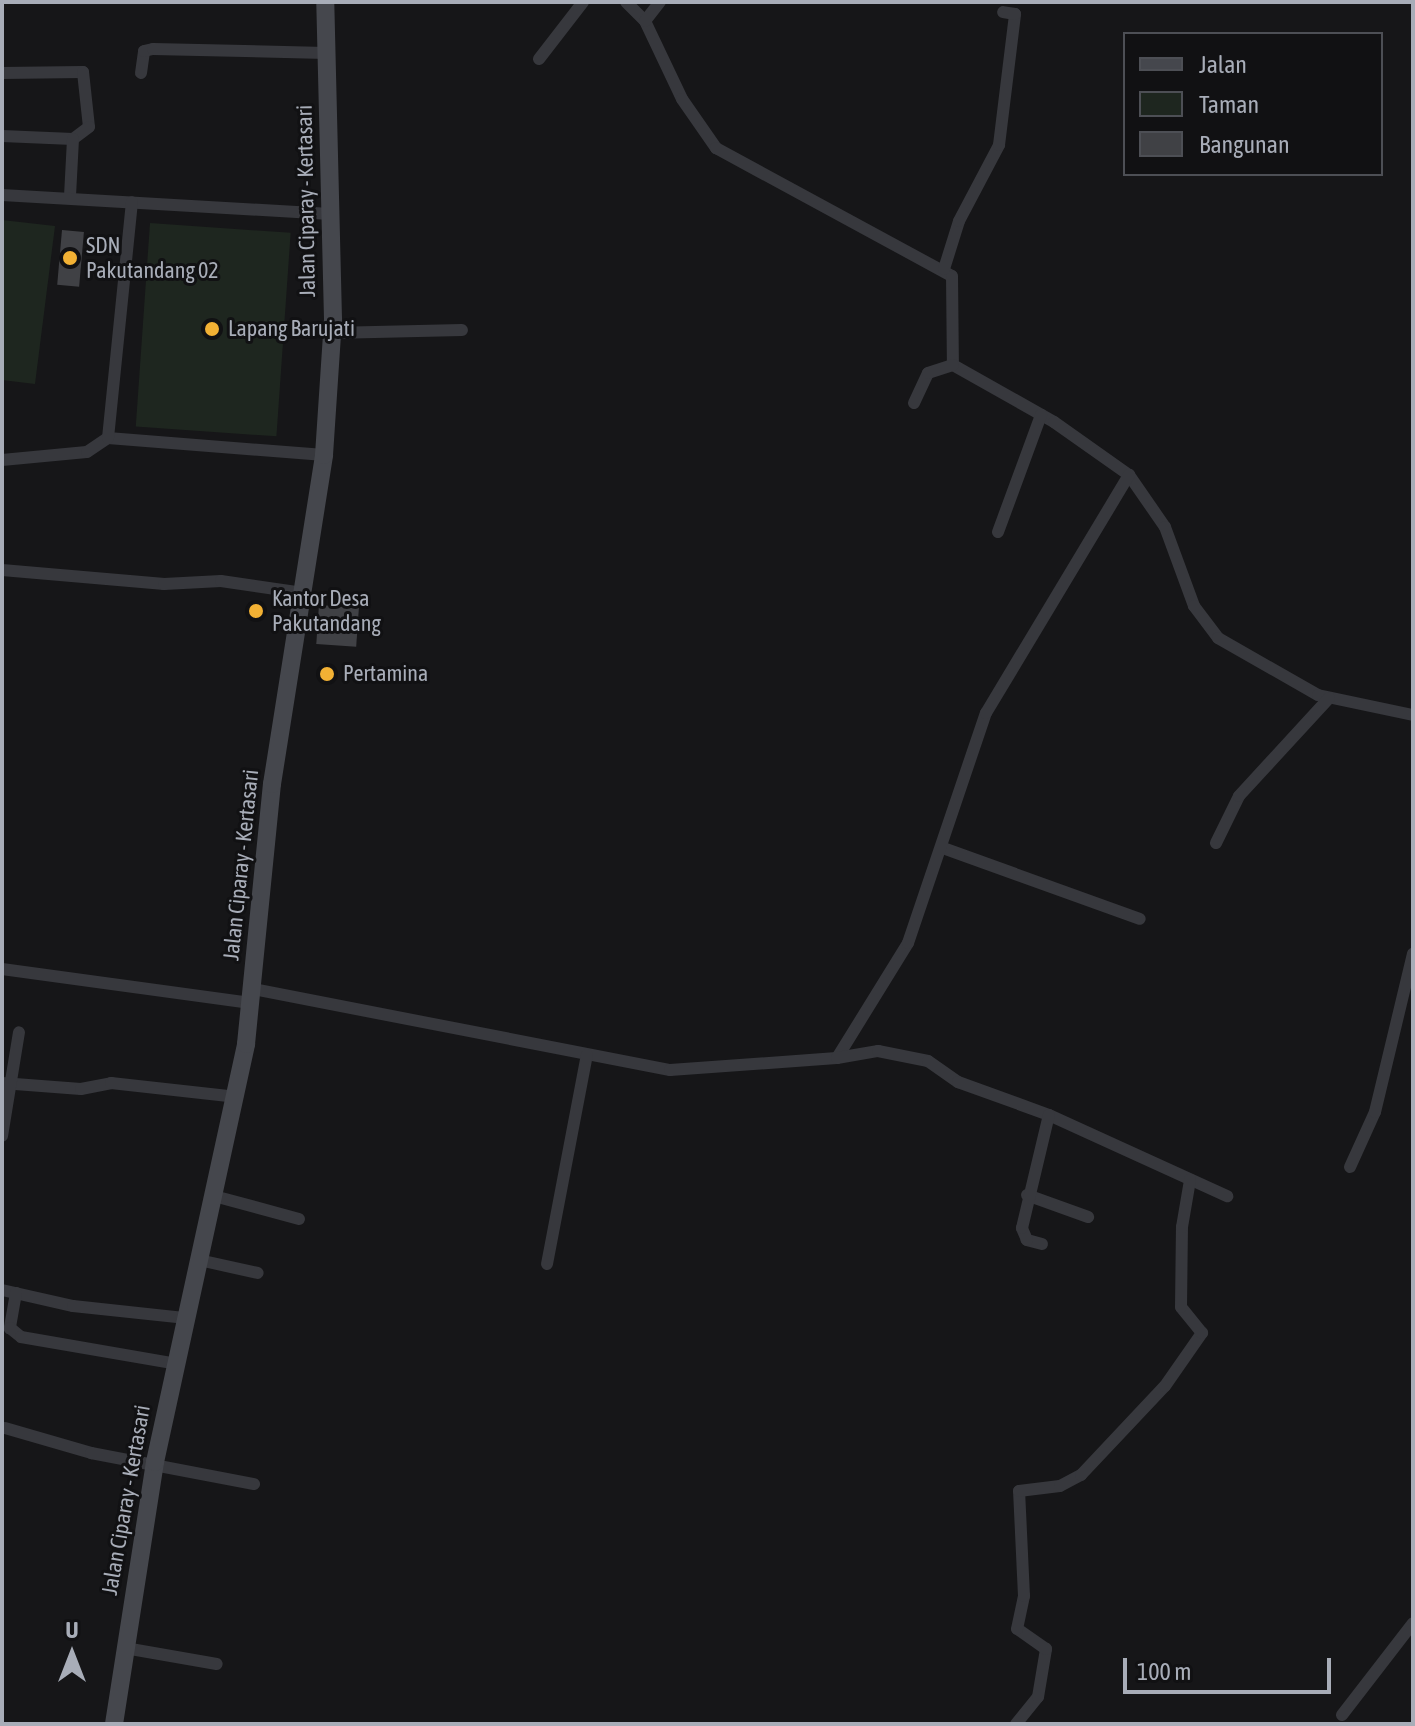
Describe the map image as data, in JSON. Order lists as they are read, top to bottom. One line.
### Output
{"streets":{"main road":["Jalan Ciparay - Kertasari"]},"places":["SDN Pakutandang 02","Lapang Barujati","Kantor Desa Pakutandang","Pertamina"],"legend":["Jalan","Taman","Bangunan"],"scale_bar":"100 m","north":"top"}
